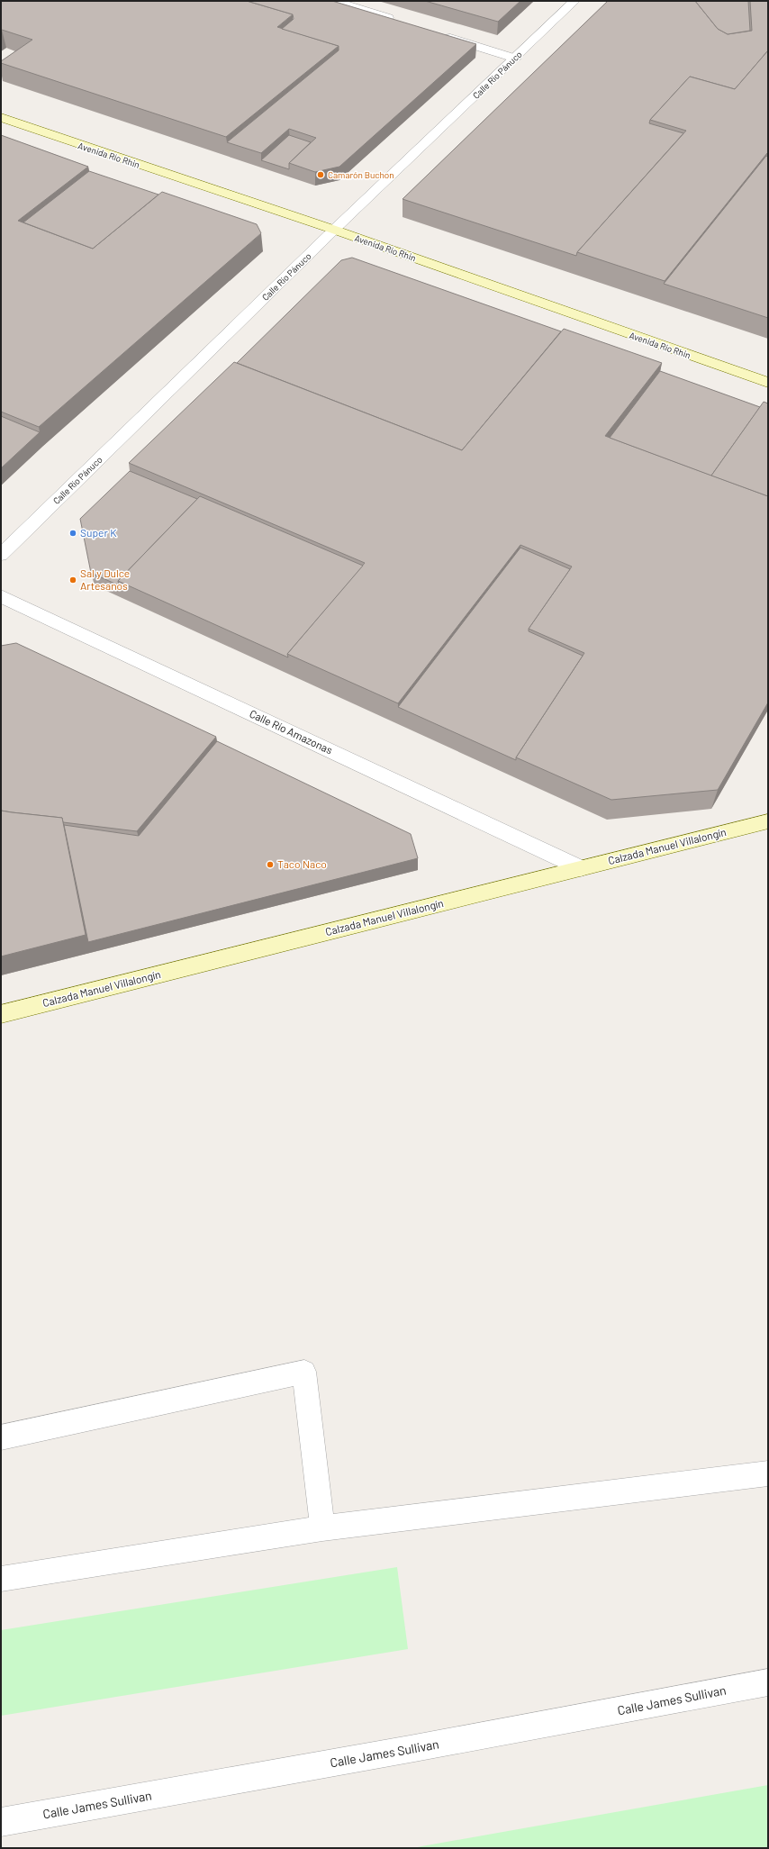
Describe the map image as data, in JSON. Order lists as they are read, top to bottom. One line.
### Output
{"streets":{"street":["Calle Río Pánuco","Avenida Río Rhin","Calle Río Amazonas","Calzada Manuel Villalongín","Calle James Sullivan"]},"crossings":[["Calle Río Pánuco","Avenida Río Rhin"],["Calle Río Amazonas","Calzada Manuel Villalongín"]],"places":["Camarón Buchon","Super K","Sal y Dulce Artesanos","Taco Naco"]}
